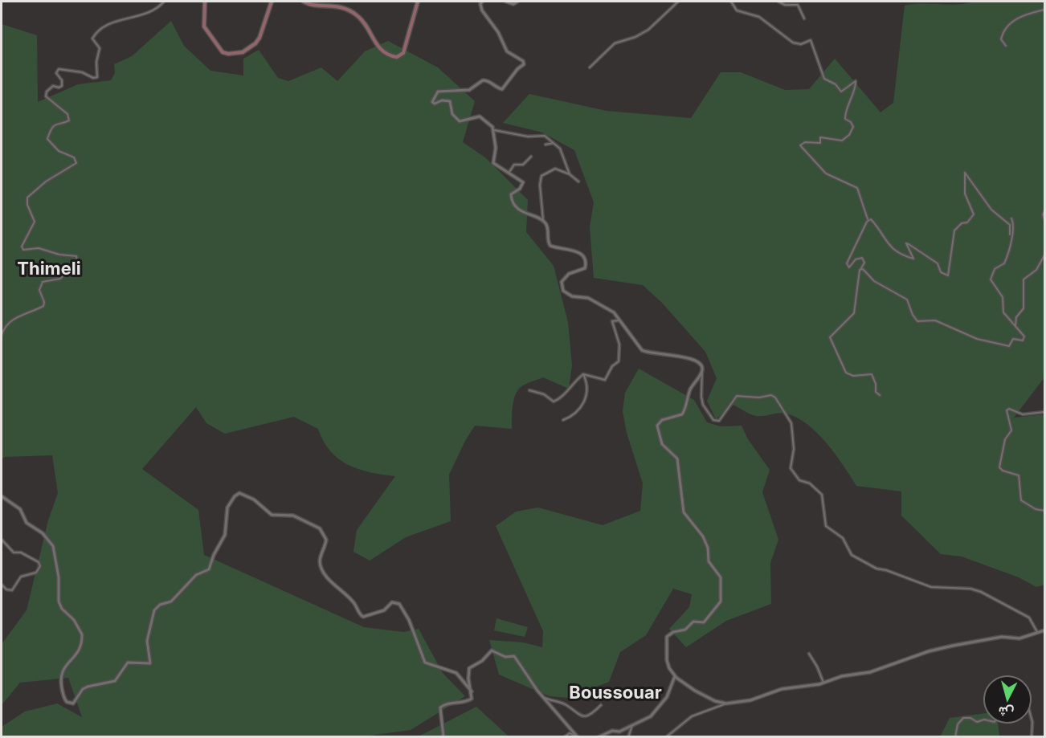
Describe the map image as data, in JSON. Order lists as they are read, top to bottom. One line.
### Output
{"districts":["Thimeli","Boussouar"],"north":"bottom"}
